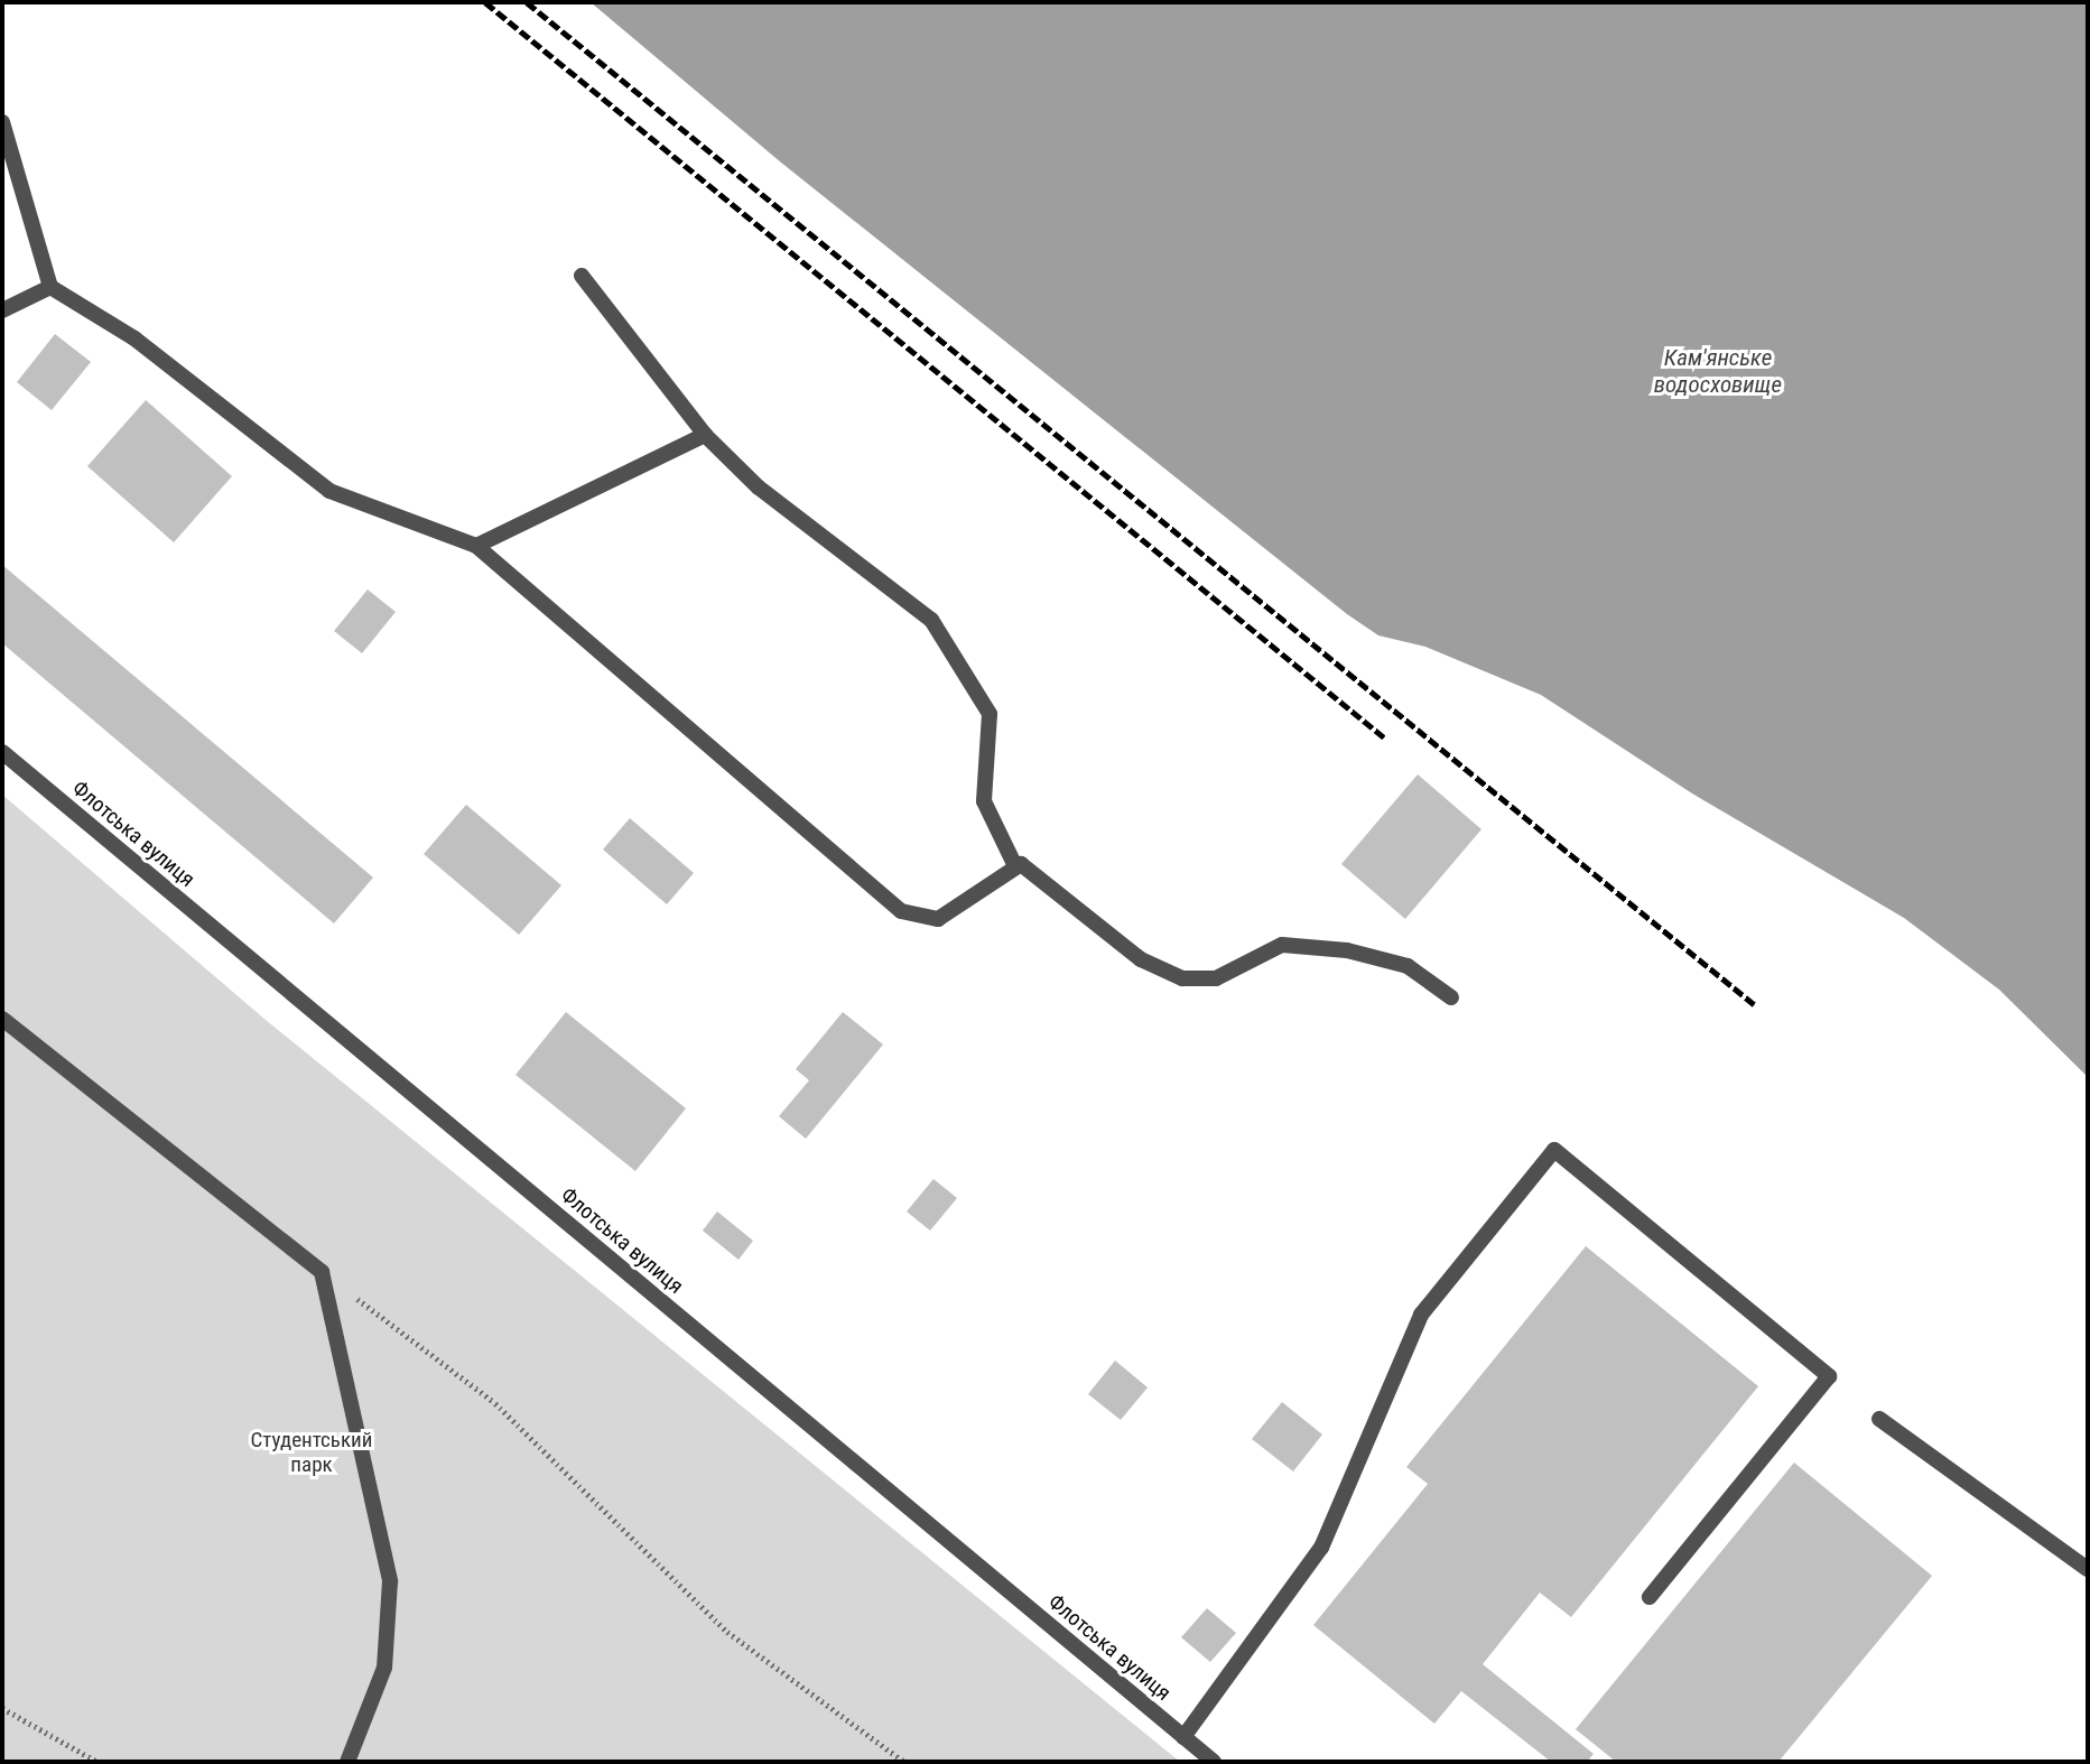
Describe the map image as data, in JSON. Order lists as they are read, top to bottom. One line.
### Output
{"streets":{"street":["Флотська вулиця"]},"water":["Кам'янське водосховище"],"parks":["Студентський парк"]}
